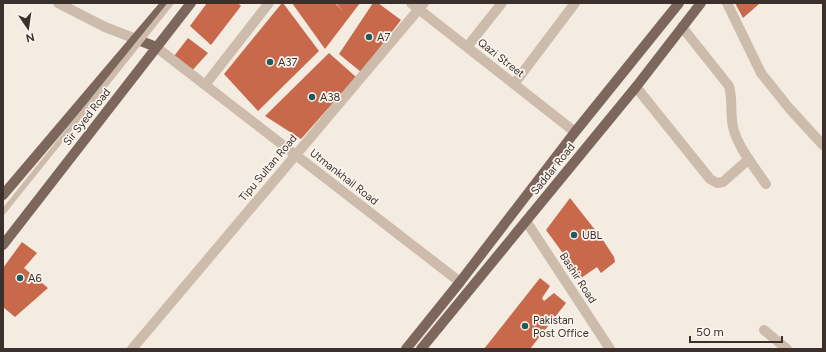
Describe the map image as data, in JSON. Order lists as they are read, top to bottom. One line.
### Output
{"streets":{"main road":["Sir Syed Road","Saddar Road"],"street":["Qazi Street","Tipu Sultan Road","Utmankhail Road","Bashir Road"]},"crossings":[["Qazi Street","Tipu Sultan Road"],["Qazi Street","Saddar Road"],["Sir Syed Road","Utmankhail Road"],["Tipu Sultan Road","Utmankhail Road"],["Saddar Road","Utmankhail Road"],["Saddar Road","Bashir Road"]],"places":["A7","A37","A38","UBL","A6","Pakistan Post Office"],"scale_bar":"50 m","north":"bottom"}
